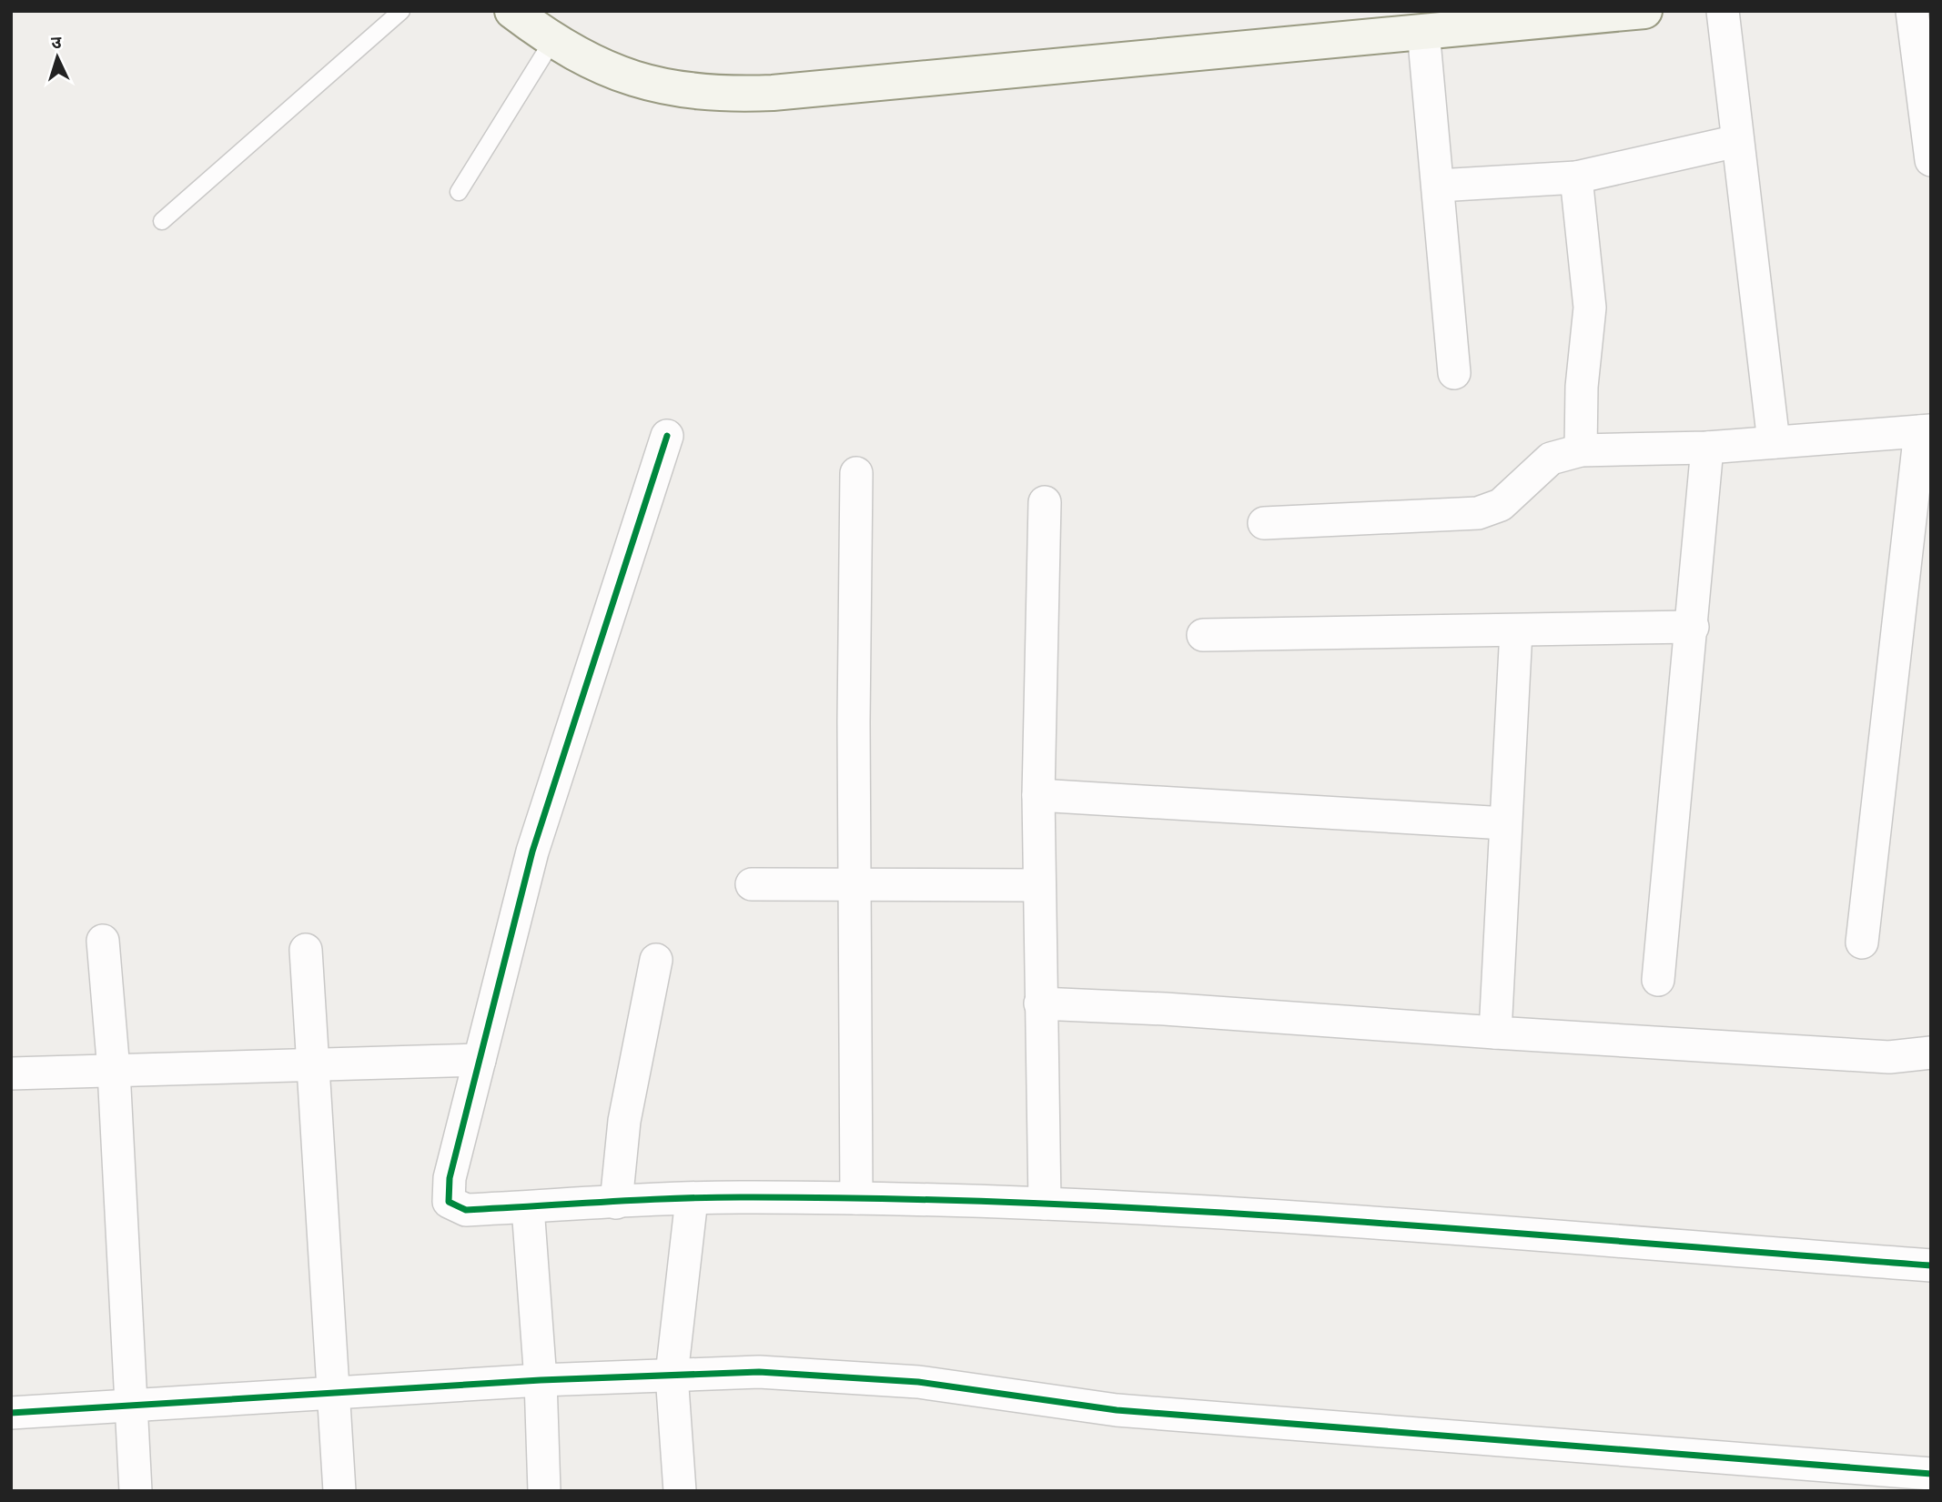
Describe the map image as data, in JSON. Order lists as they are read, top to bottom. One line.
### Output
{"north":"top"}
